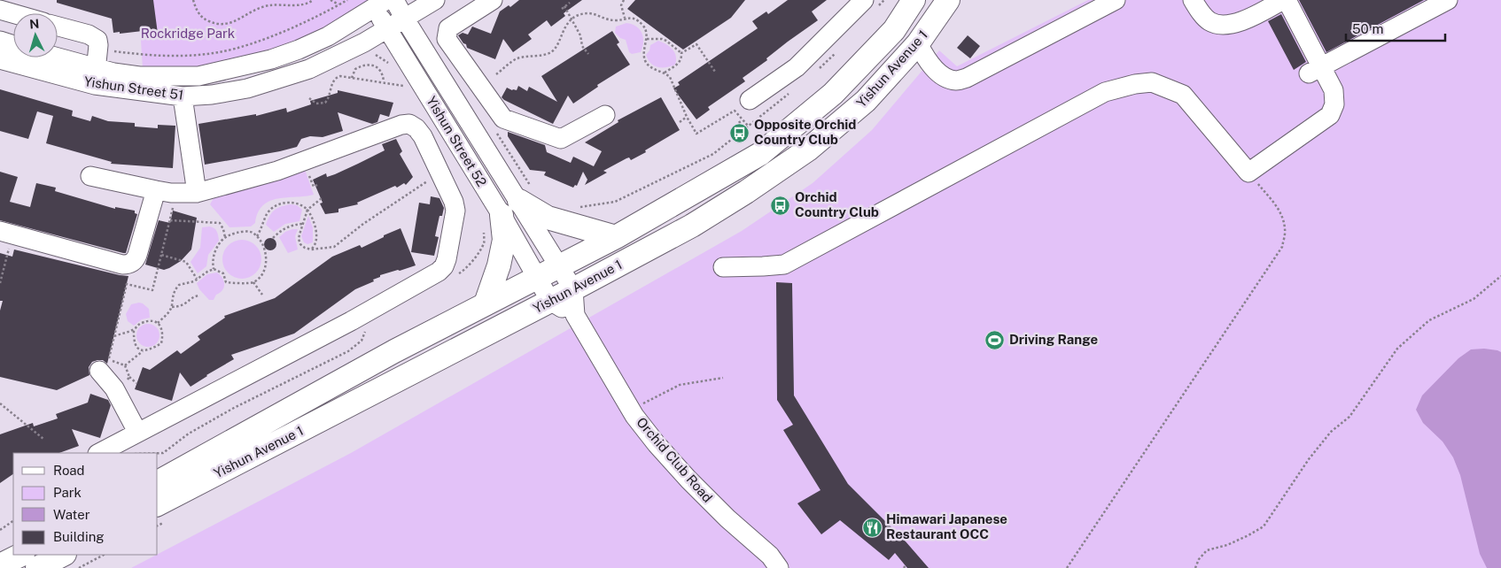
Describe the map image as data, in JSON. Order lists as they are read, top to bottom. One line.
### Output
{"streets":{"main road":["Yishun Avenue 1"],"street":["Yishun Street 51","Yishun Street 52","Orchid Club Road"]},"crossings":[["Yishun Avenue 1","Yishun Street 52"],["Yishun Avenue 1","Orchid Club Road"],["Yishun Street 51","Yishun Street 52"],["Yishun Street 52","Orchid Club Road"]],"parks":["Rockridge Park"],"places":{"bus stop":["Opposite Orchid Country Club","Orchid Country Club"],"sports":["Driving Range"],"restaurant":["Himawari Japanese Restaurant OCC"]},"legend":["Road","Park","Water","Building"],"scale_bar":"50 m","north":"top"}
